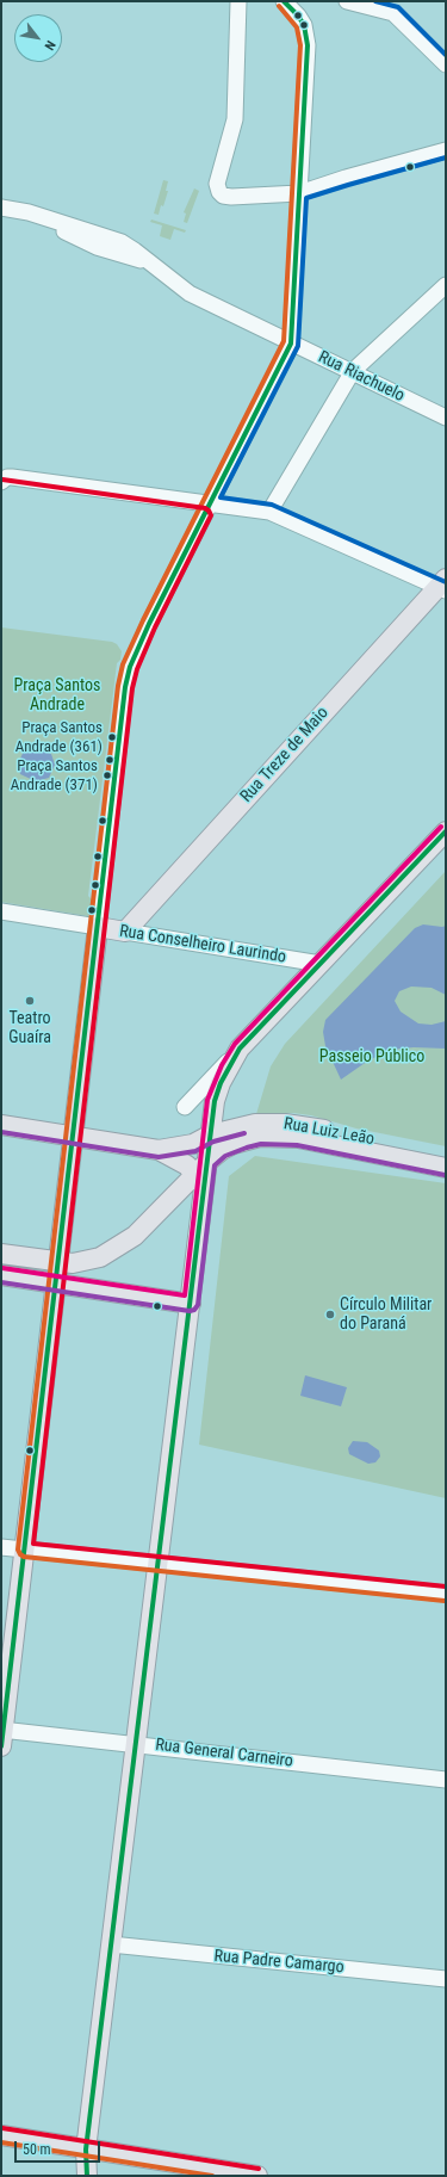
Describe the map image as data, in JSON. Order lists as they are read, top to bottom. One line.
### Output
{"streets":{"main road":["Rua Treze de Maio","Rua Conselheiro Laurindo","Rua Luiz Leão"],"street":["Rua Riachuelo","Rua General Carneiro","Rua Padre Camargo"]},"crossings":[["Rua Treze de Maio","Rua Conselheiro Laurindo"]],"parks":["Praça Santos Andrade","Passeio Público"],"places":["Praça Santos Andrade (361)","Praça Santos Andrade (371)","Teatro Guaíra","Círculo Militar do Paraná"],"scale_bar":"50 m","north":"bottom right"}
